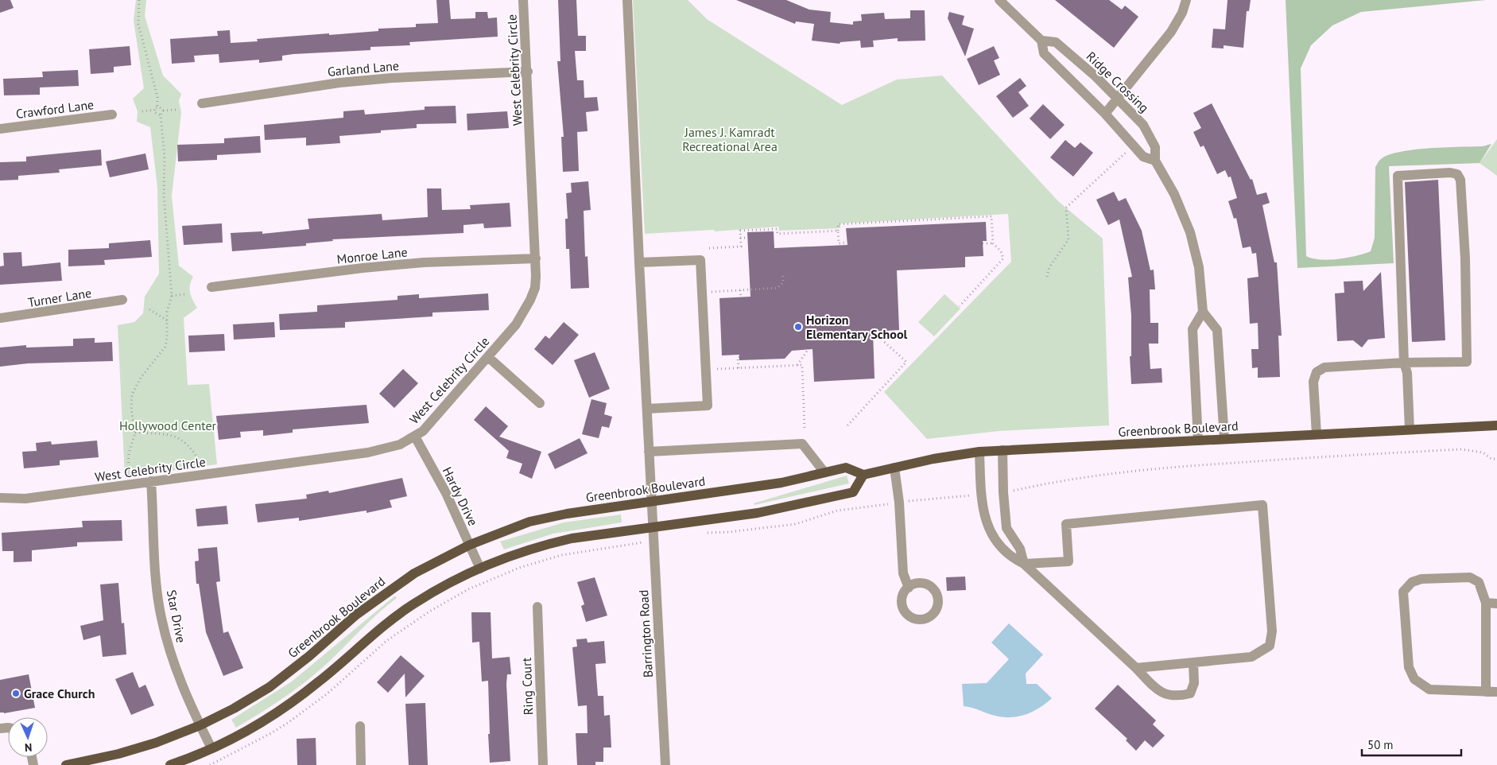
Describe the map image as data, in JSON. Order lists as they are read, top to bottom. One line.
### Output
{"streets":{"main road":["Greenbrook Boulevard"],"street":["Garland Lane","West Celebrity Circle","Ridge Crossing","Crawford Lane","Monroe Lane","Turner Lane","Hardy Drive","Star Drive","Barrington Road","Ring Court"]},"crossings":[["Garland Lane","West Celebrity Circle"],["West Celebrity Circle","Monroe Lane"],["West Celebrity Circle","Hardy Drive"],["West Celebrity Circle","Star Drive"],["Greenbrook Boulevard","Hardy Drive"],["Greenbrook Boulevard","Star Drive"],["Greenbrook Boulevard","Barrington Road"]],"parks":["James J. Kamradt Recreational Area","Hollywood Center"],"places":["Horizon Elementary School","Grace Church"],"scale_bar":"50 m","north":"bottom"}
